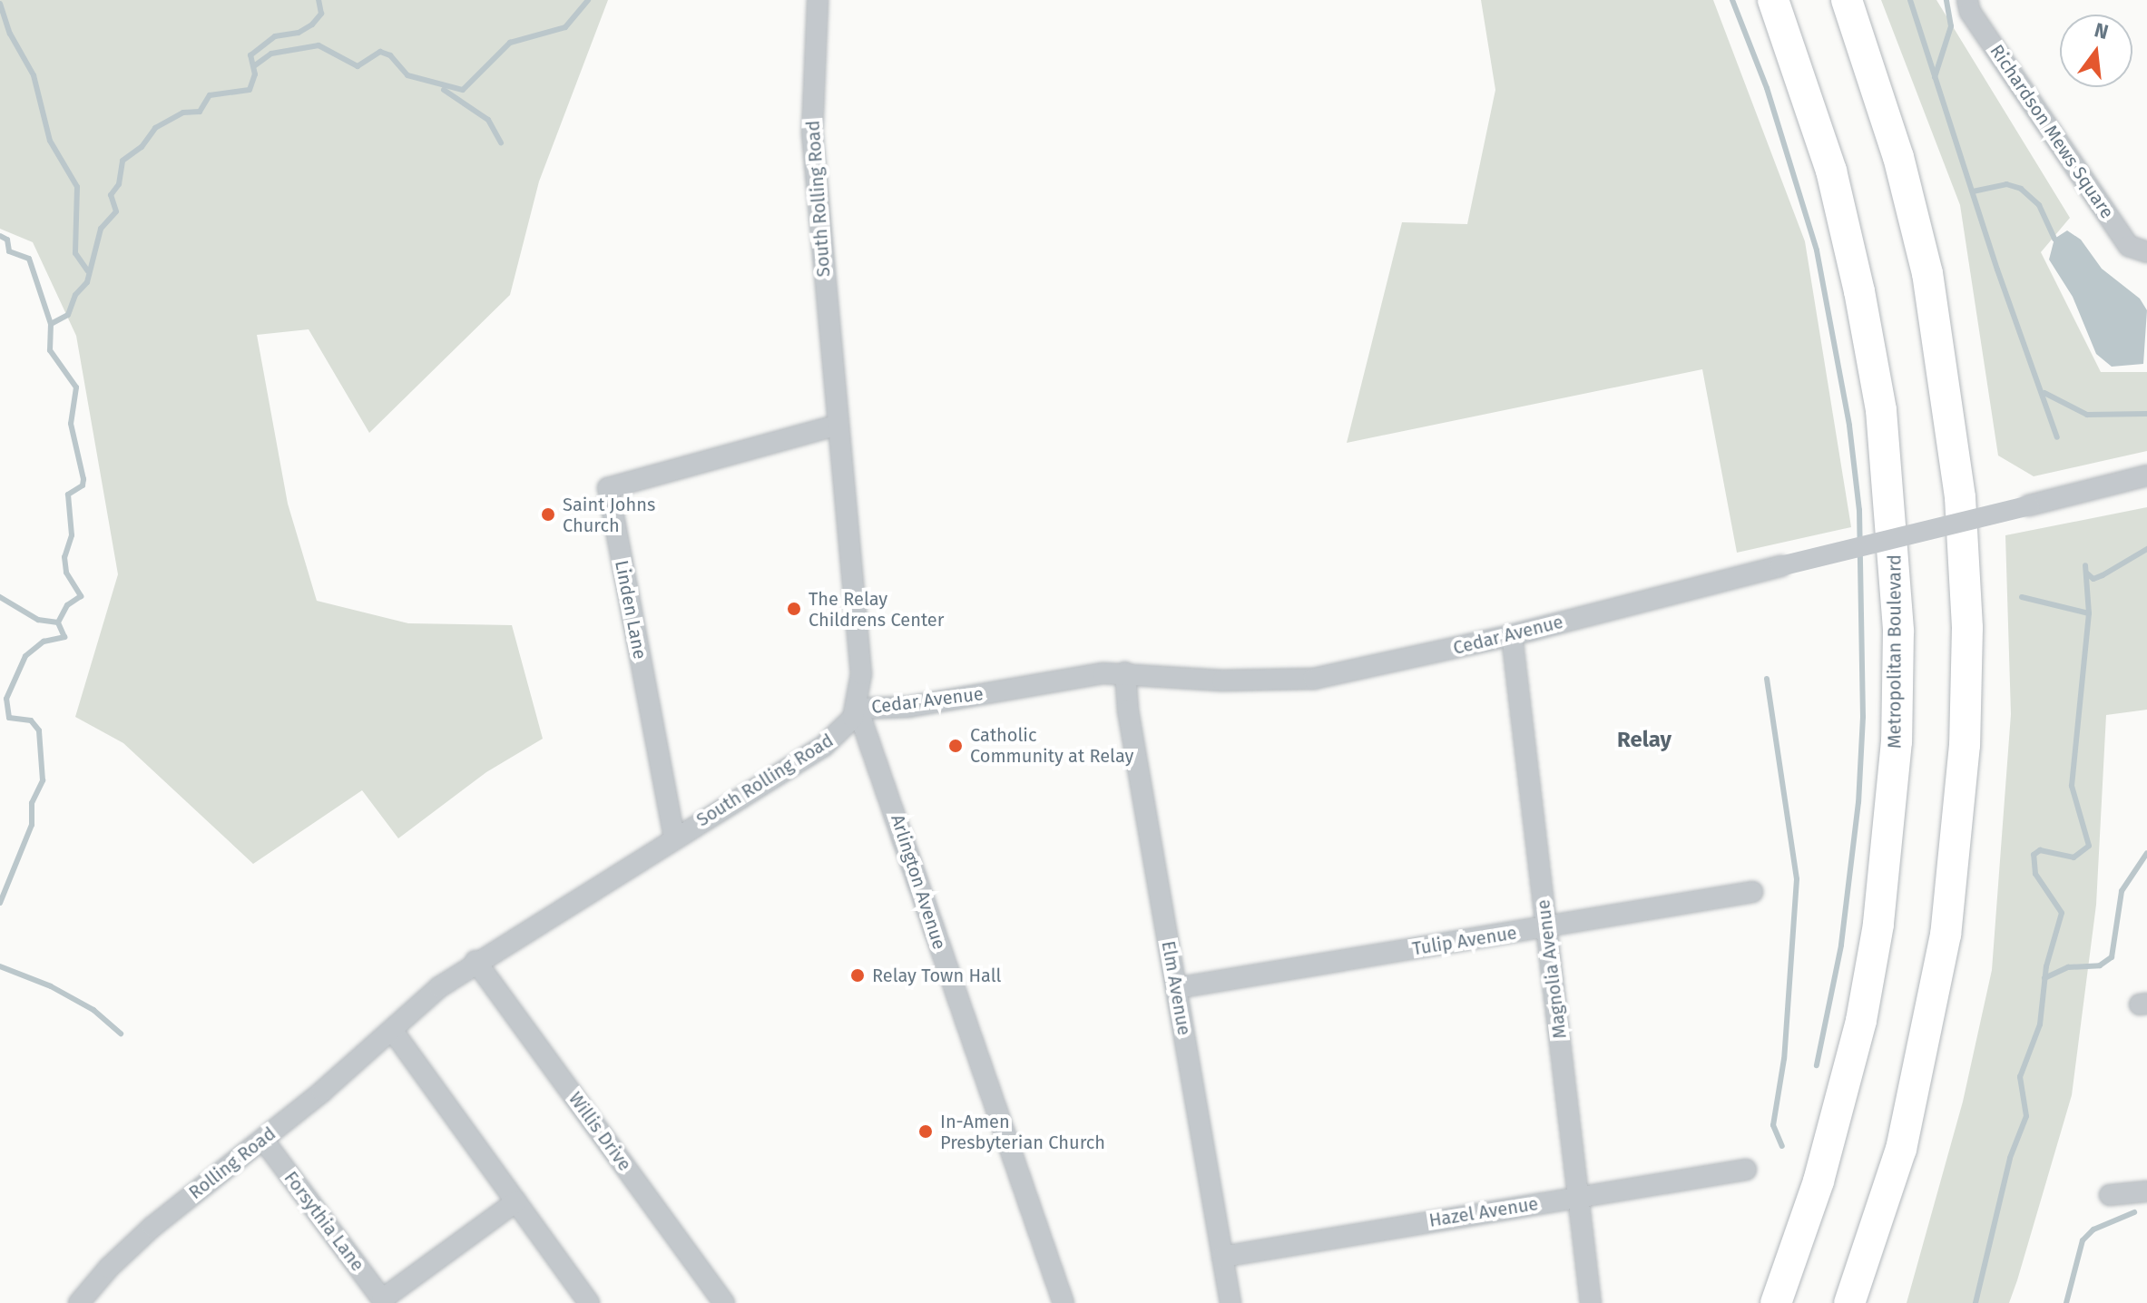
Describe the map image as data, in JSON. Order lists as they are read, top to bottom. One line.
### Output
{"streets":{"highway":["Metropolitan Boulevard"],"street":["Richardson Mews Square","South Rolling Road","Linden Lane","Cedar Avenue","Arlington Avenue","Tulip Avenue","Magnolia Avenue","Elm Avenue","Willis Drive","Rolling Road","Hazel Avenue","Forsythia Lane"]},"crossings":[["South Rolling Road","Linden Lane"],["South Rolling Road","Cedar Avenue"],["South Rolling Road","Arlington Avenue"],["South Rolling Road","Willis Drive"],["South Rolling Road","Rolling Road"],["Cedar Avenue","Arlington Avenue"],["Cedar Avenue","Magnolia Avenue"],["Cedar Avenue","Elm Avenue"],["Tulip Avenue","Magnolia Avenue"],["Tulip Avenue","Elm Avenue"],["Magnolia Avenue","Hazel Avenue"],["Elm Avenue","Hazel Avenue"],["Rolling Road","Forsythia Lane"]],"districts":["Relay"],"places":["Saint Johns Church","The Relay Childrens Center","Catholic Community at Relay","Relay Town Hall","In-Amen Presbyterian Church"],"north":"top"}
